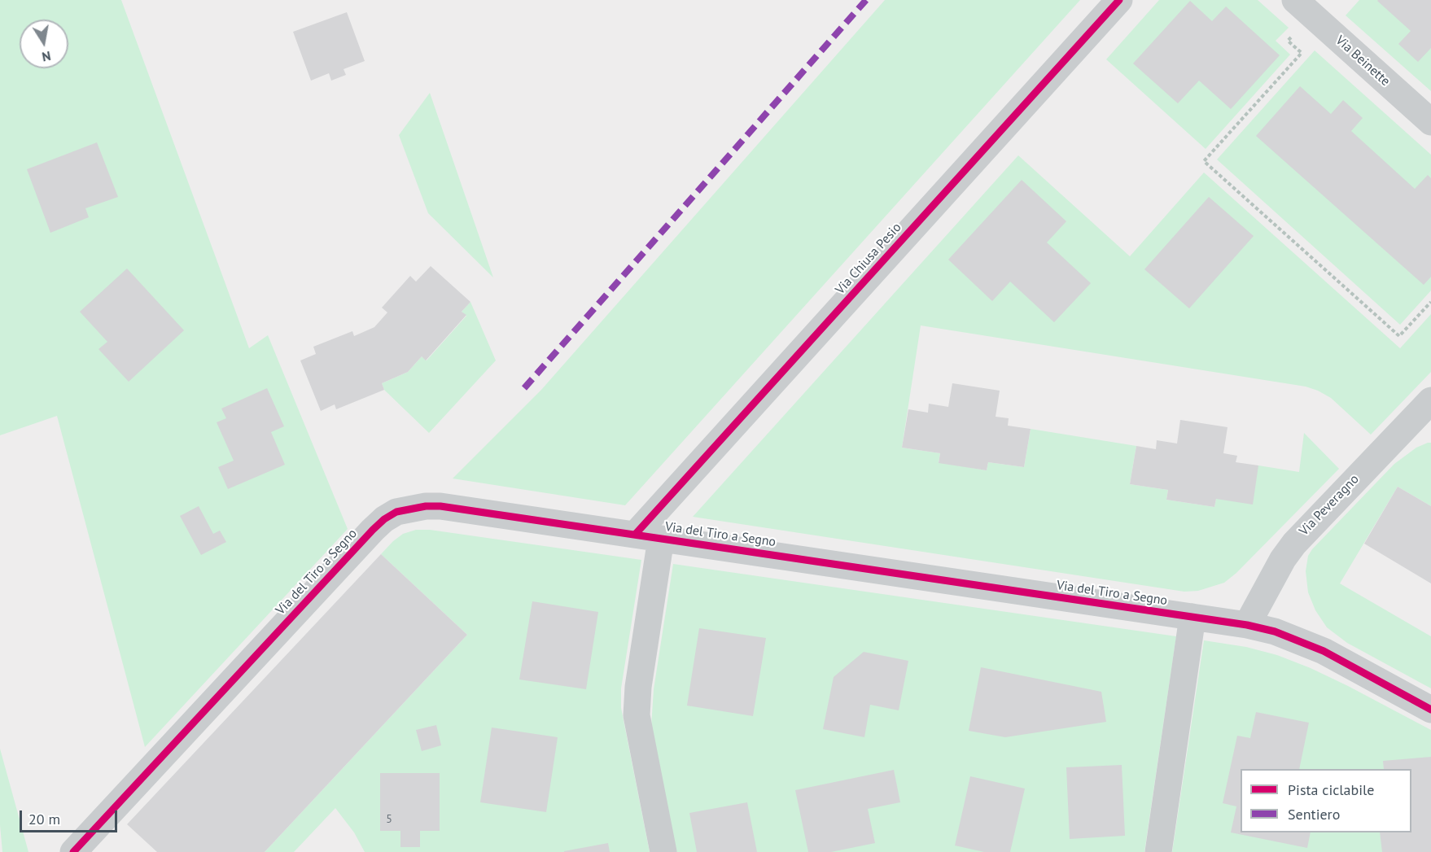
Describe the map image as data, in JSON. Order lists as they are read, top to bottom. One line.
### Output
{"streets":{"street":["Via Beinette","Via Chiusa Pesio","Via Peveragno","Via del Tiro a Segno"]},"crossings":[["Via Chiusa Pesio","Via del Tiro a Segno"],["Via Peveragno","Via del Tiro a Segno"]],"house_numbers":["5"],"legend":["Pista ciclabile","Sentiero"],"scale_bar":"20 m","north":"bottom"}
